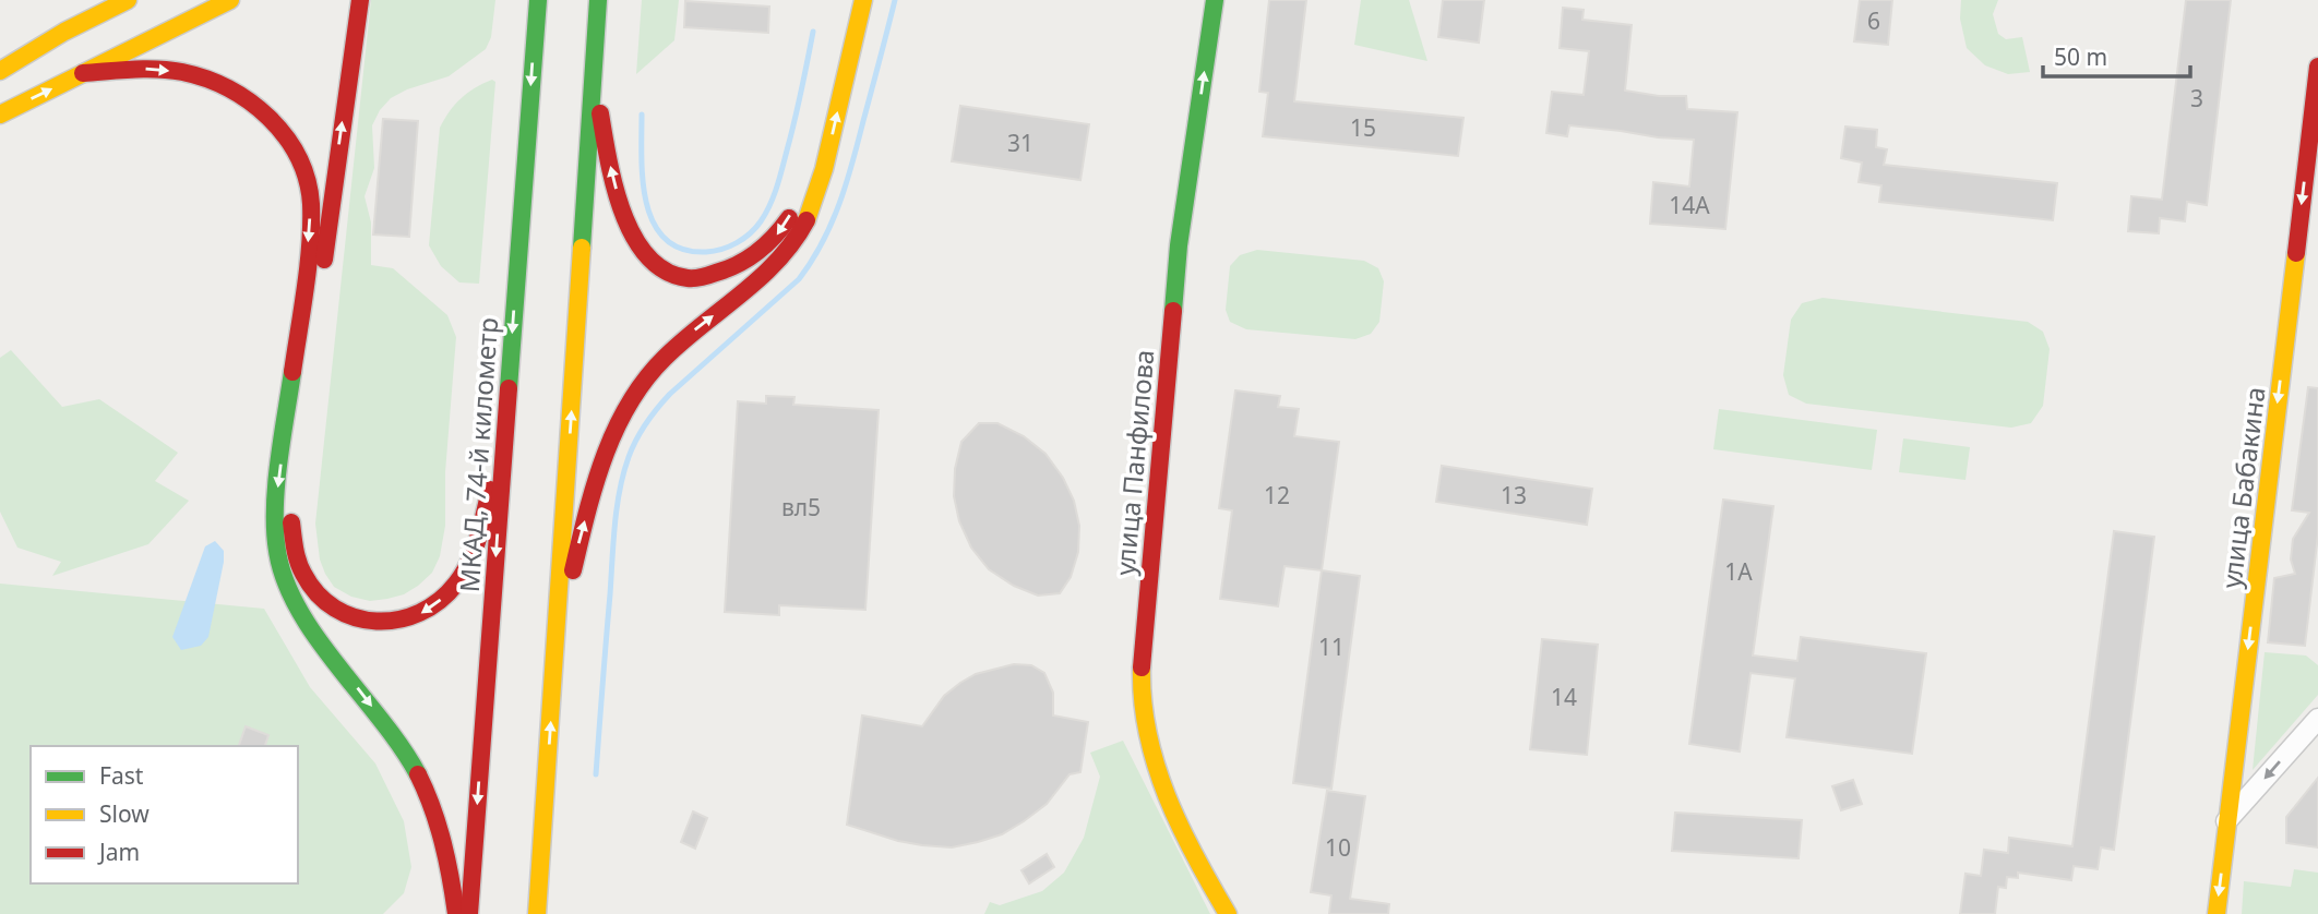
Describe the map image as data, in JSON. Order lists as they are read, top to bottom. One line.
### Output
{"streets":{"main road":["МКАД, 74-й километр","улица Панфилова","улица Бабакина"]},"one_way":["улица Панфилова","улица Бабакина"],"house_numbers":["6","3","15","31","14А","12","13","вл5","1А","11","14","10"],"legend":["Fast","Slow","Jam"],"scale_bar":"50 m"}
